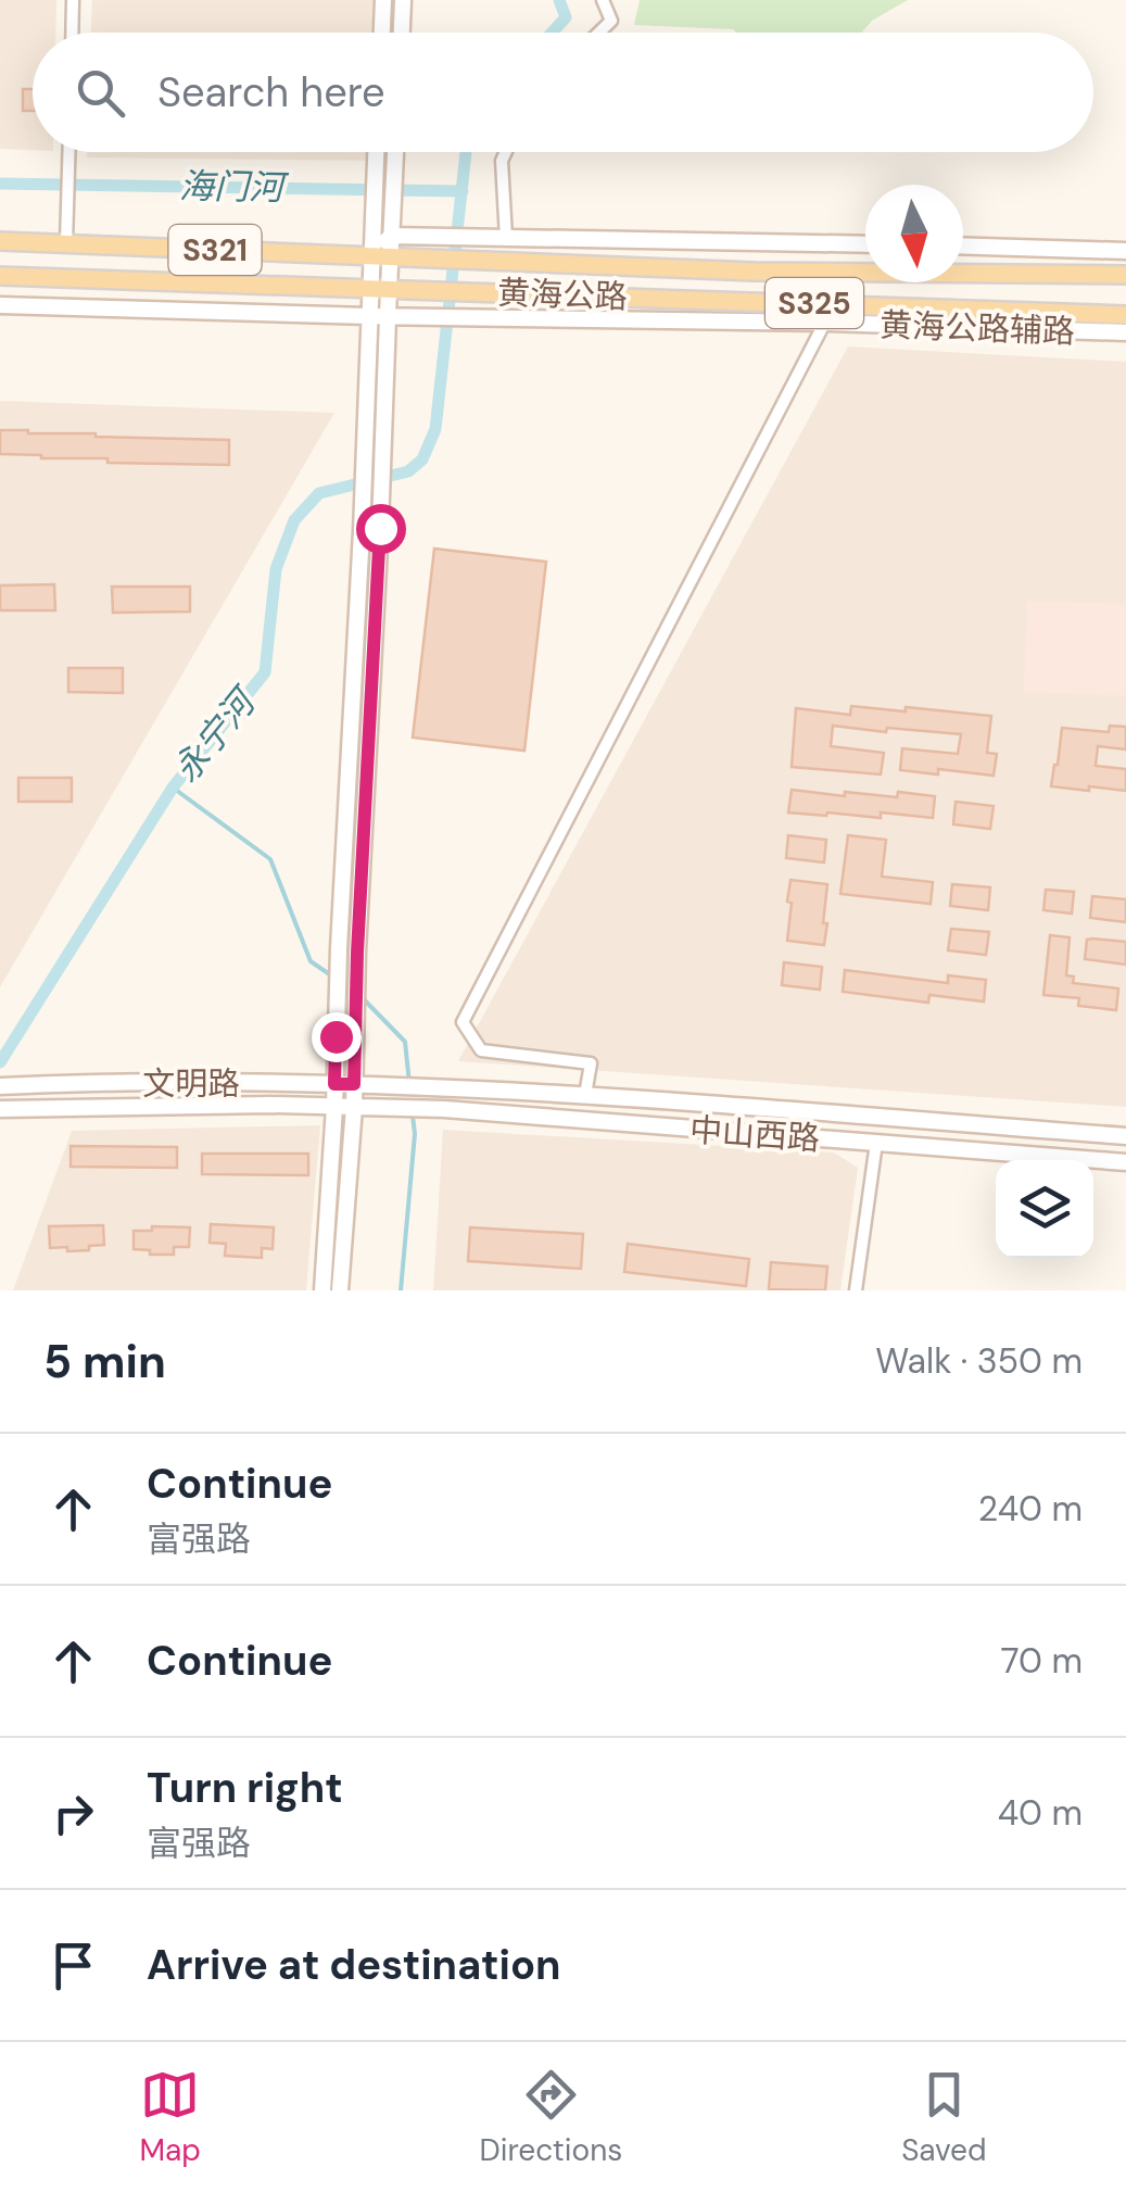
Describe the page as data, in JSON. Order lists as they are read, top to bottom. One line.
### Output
{"streets":{"main road":["S321","黄海公路","S325","黄海公路辅路","文明路","中山西路"]},"crossings":[["文明路","中山西路"]],"water":["海门河","永宁河"],"north":"bottom","page":{"search":"Search here","heading":["5 min","Walk · 350 m"],"list":[["Continue","富强路","240 m"],["Continue","70 m"],["Turn right","富强路","40 m"],"Arrive at destination"],"nav":["Map","Directions","Saved"]}}
